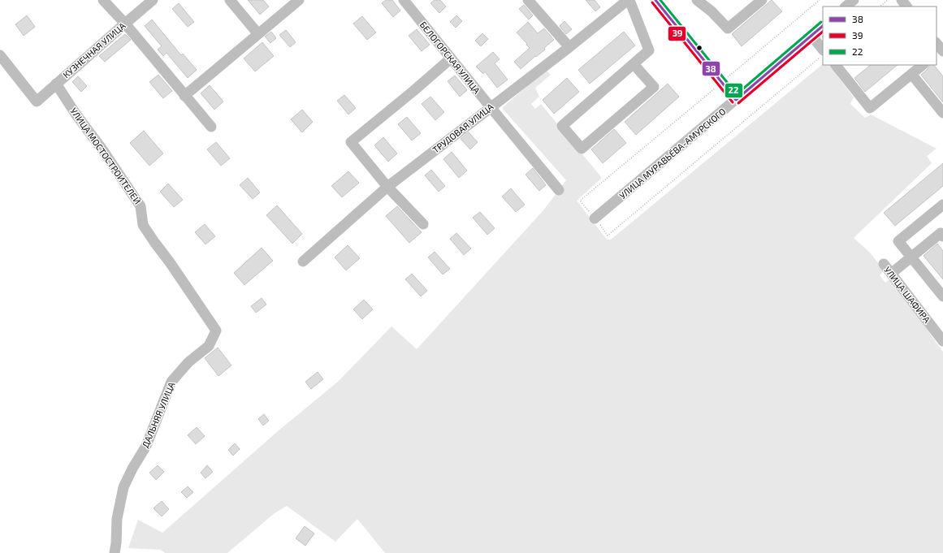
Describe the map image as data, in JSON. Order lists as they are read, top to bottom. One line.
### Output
{"streets":{"street":["КУЗНЕЧНАЯ УЛИЦА","БЕЛОГОРСКАЯ УЛИЦА","ТРУДОВАЯ УЛИЦА","УЛИЦА МУРАВЬЁВА-АМУРСКОГО","УЛИЦА МОСТОСТРОИТЕЛЕЙ","УЛИЦА ШАФИРА","ДАЛЬНЯЯ УЛИЦА"]},"crossings":[["КУЗНЕЧНАЯ УЛИЦА","УЛИЦА МОСТОСТРОИТЕЛЕЙ"],["БЕЛОГОРСКАЯ УЛИЦА","ТРУДОВАЯ УЛИЦА"],["УЛИЦА МОСТОСТРОИТЕЛЕЙ","ДАЛЬНЯЯ УЛИЦА"]],"lines":["transit line 38","transit line 22","transit line 39"],"legend":["38","39","22"]}
